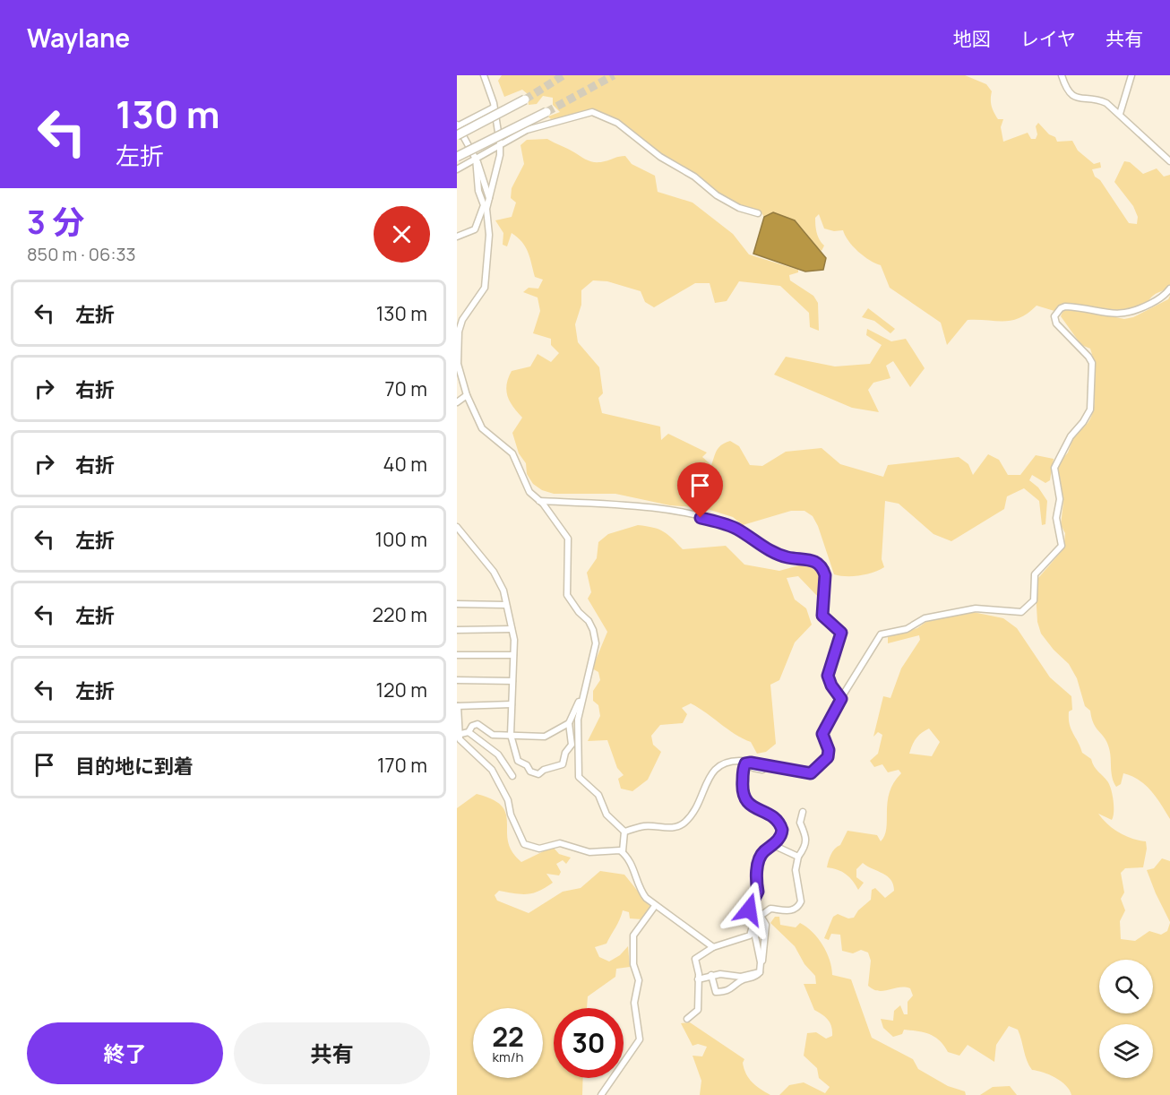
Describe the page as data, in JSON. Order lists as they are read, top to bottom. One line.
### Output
{"page":{"header":"Waylane","nav":["地図","レイヤ","共有"],"turn":["130 m","左折"],"heading":["3 分","850 m · 06:33"],"list":[{"name":"左折","value":"130 m"},{"name":"右折","value":"70 m"},{"name":"右折","value":"40 m"},{"name":"左折","value":"100 m"},{"name":"左折","value":"220 m"},{"name":"左折","value":"120 m"},{"name":"目的地に到着","value":"170 m"}],"speed":"22 km/h","limit":"30","buttons":["終了","共有"]}}
